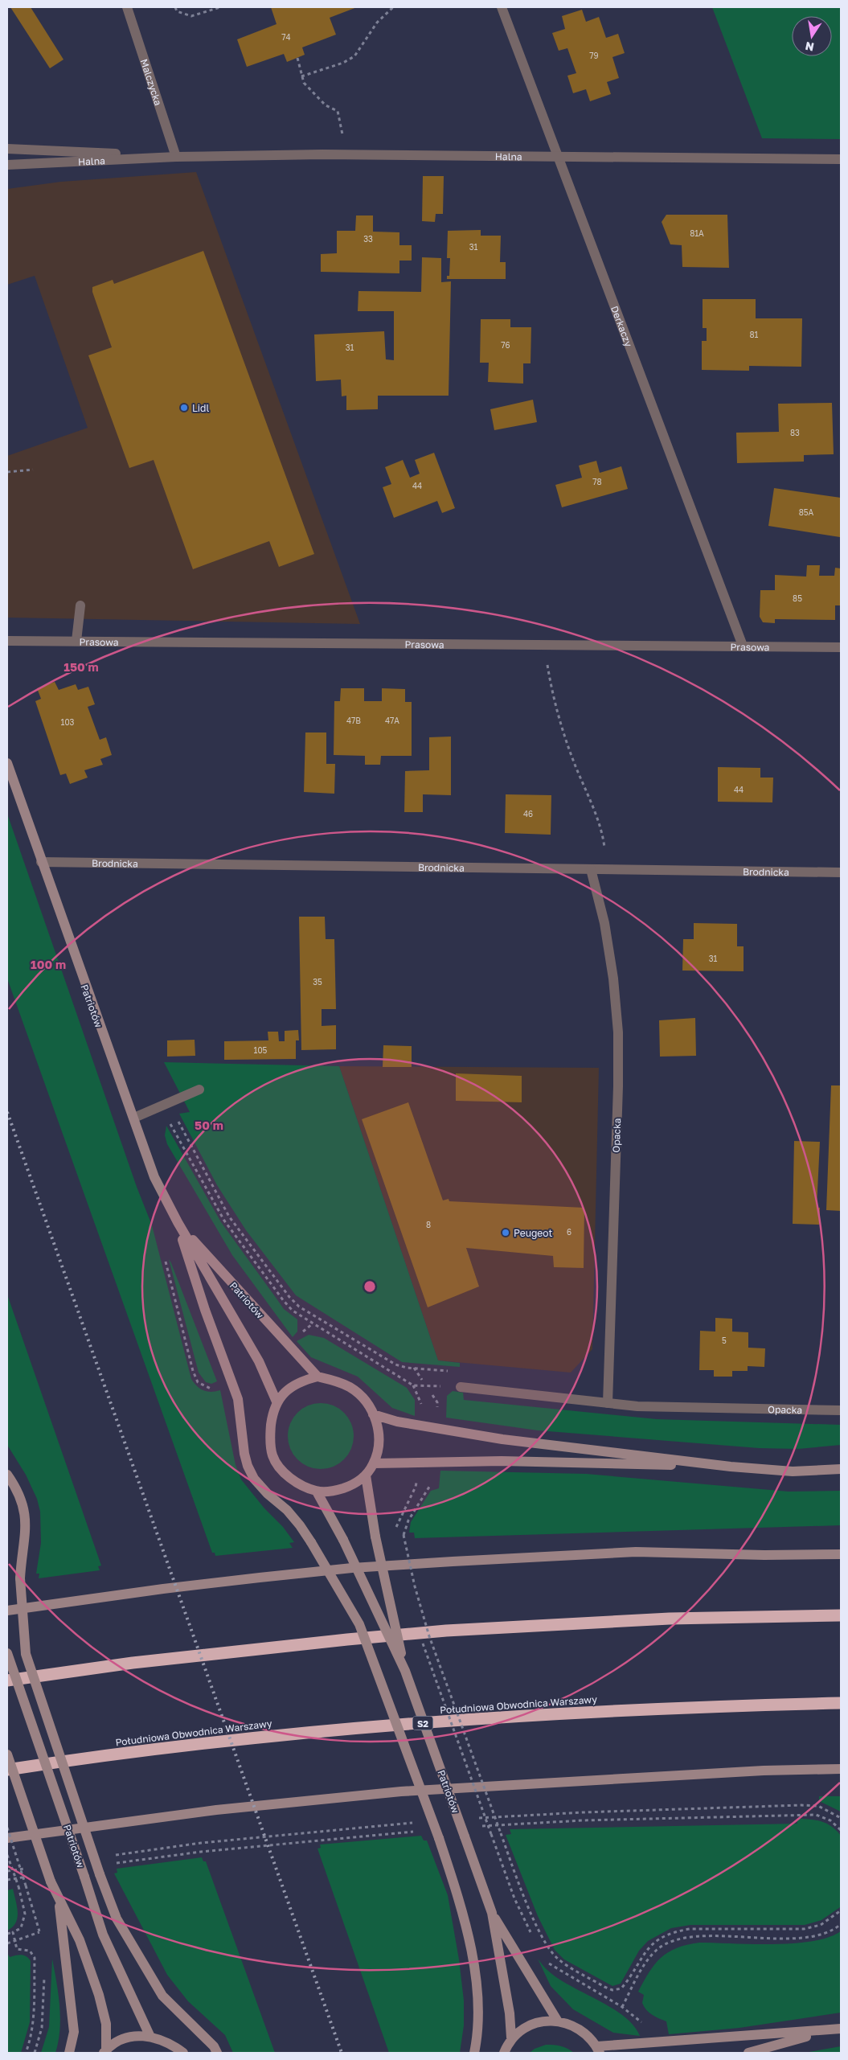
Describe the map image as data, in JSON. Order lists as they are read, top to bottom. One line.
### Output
{"streets":{"highway":["Południowa Obwodnica Warszawy","S2"],"main road":["Patriotów"],"street":["Malczycka","Halna","Derkaczy","Prasowa","Brodnicka","Opacka"]},"crossings":[["Malczycka","Halna"],["Halna","Derkaczy"],["Derkaczy","Prasowa"],["Brodnicka","Patriotów"],["Brodnicka","Opacka"]],"places":["Lidl","Peugeot"],"house_numbers":["74","79","81A","33","31","81","76","31","83","78","44","85A","85","47B","47A","103","44","46","31","35","105","8","6","5"],"north":"bottom","rings":["150 m","100 m","50 m"]}
